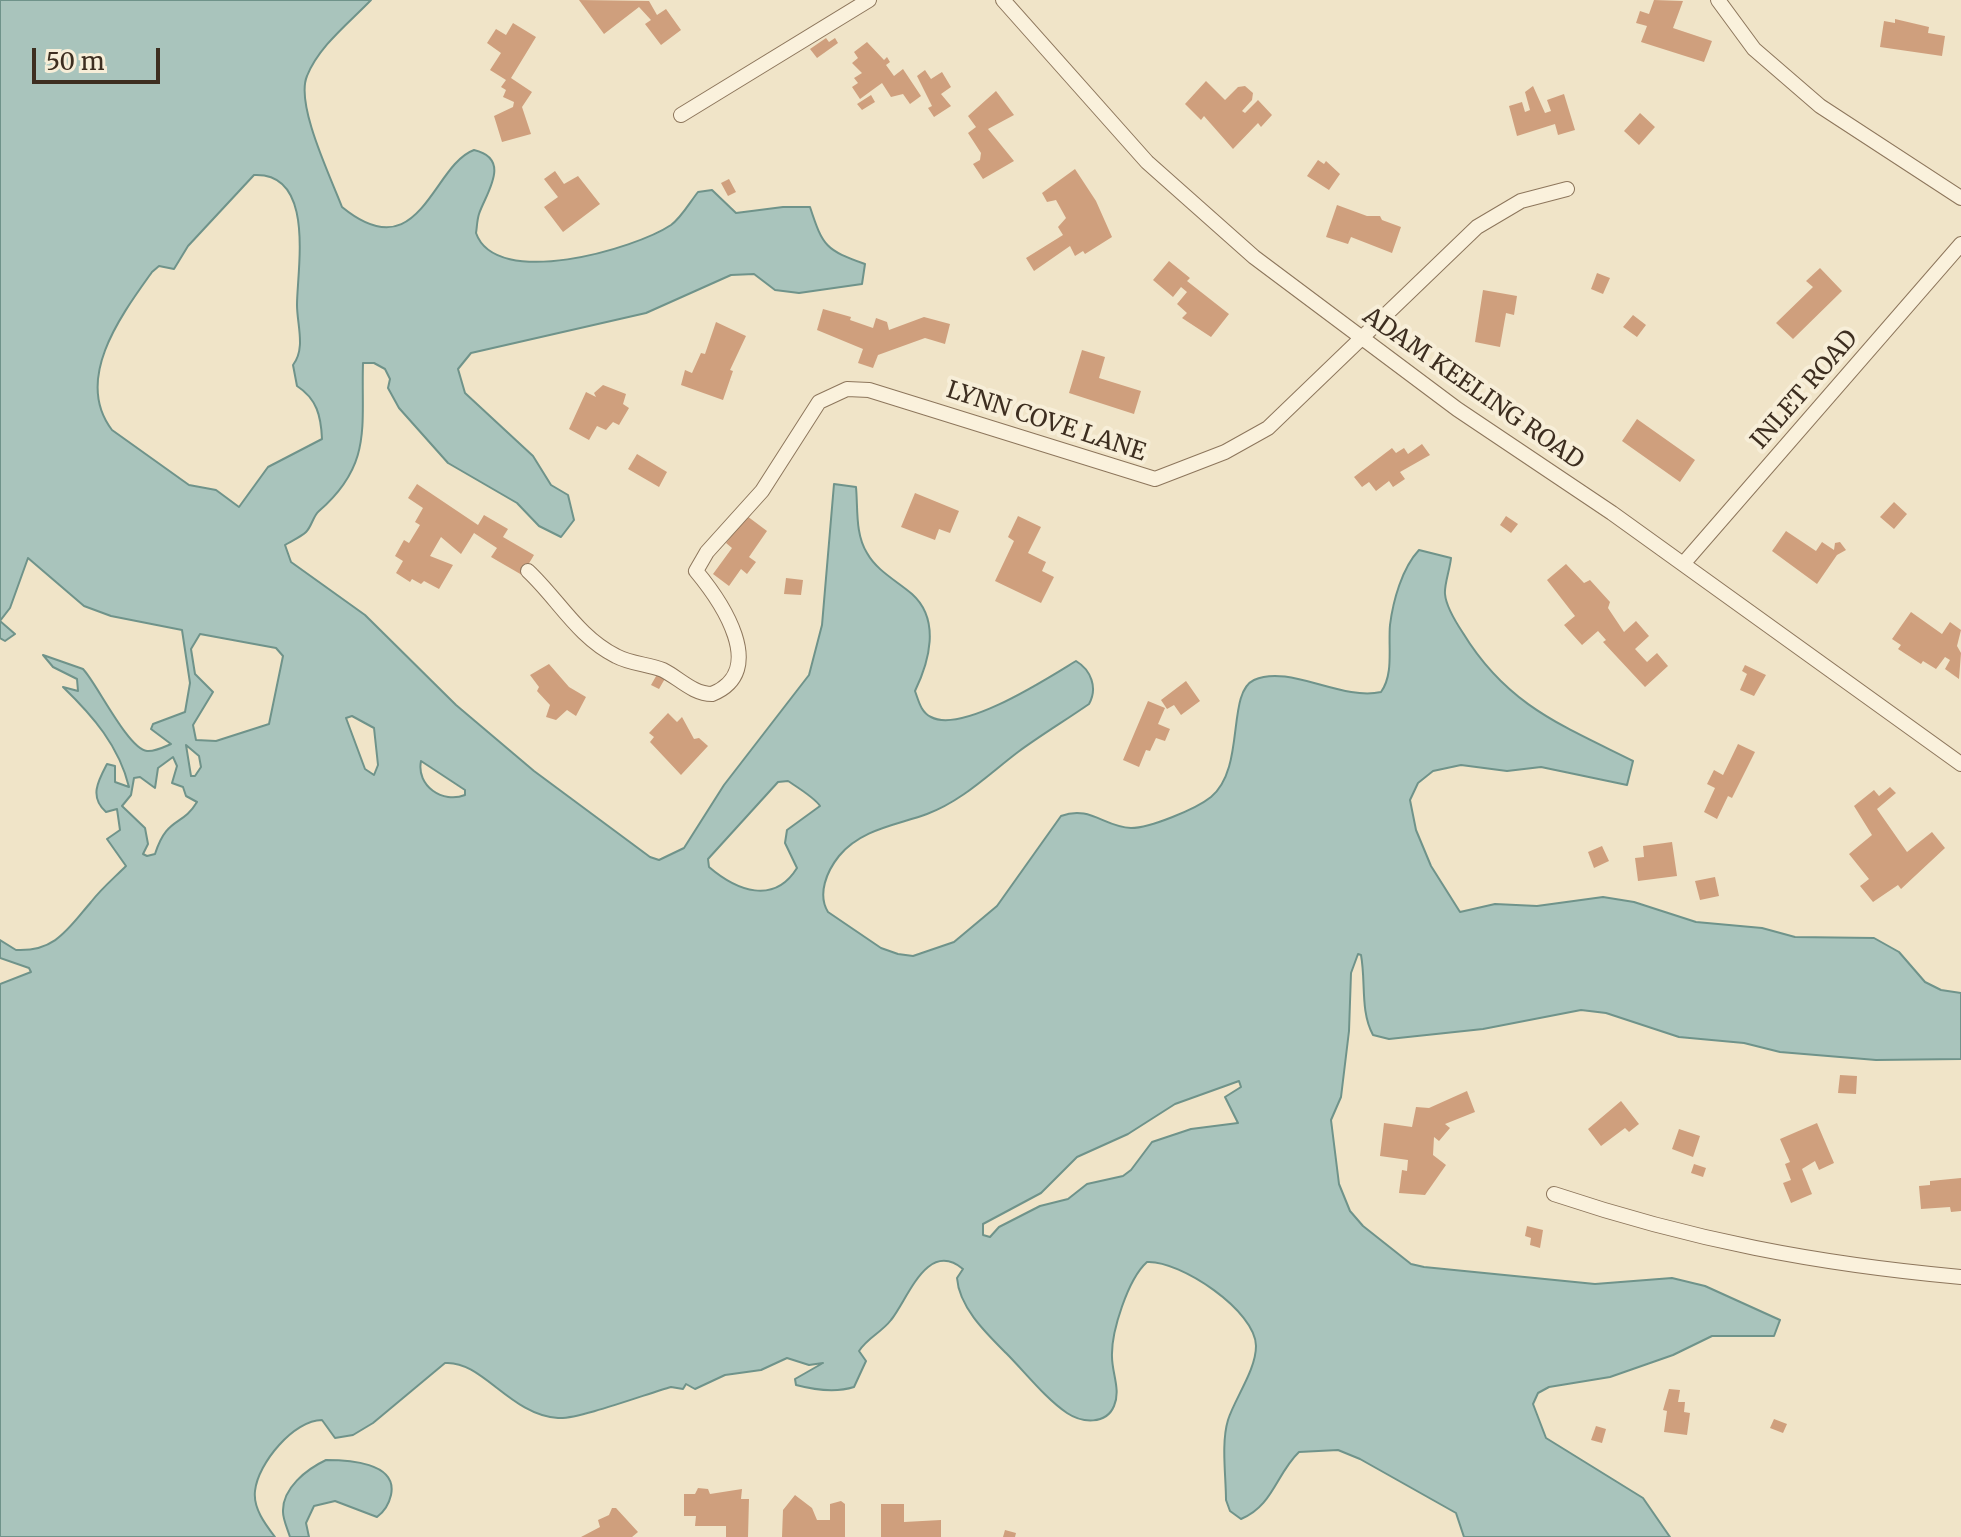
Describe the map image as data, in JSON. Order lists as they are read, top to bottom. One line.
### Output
{"streets":{"street":["ADAM KEELING ROAD","INLET ROAD","LYNN COVE LANE"]},"crossings":[["ADAM KEELING ROAD","INLET ROAD"],["ADAM KEELING ROAD","LYNN COVE LANE"]],"scale_bar":"50 m"}
